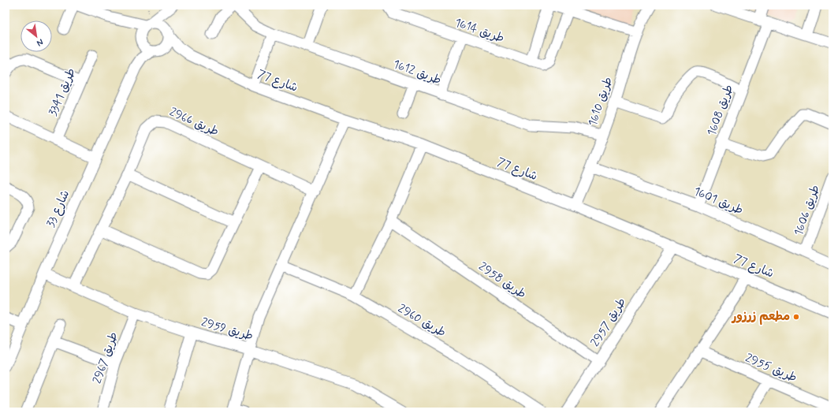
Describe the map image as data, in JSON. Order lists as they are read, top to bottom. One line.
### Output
{"streets":{"street":["طريق 1614","طريق 1612","شارع 77","طريق 3341","طريق 1610","طريق 1608","طريق 2966","طريق 1601","شارع 33","طريق 1606","طريق 2958","طريق 2960","طريق 2957","طريق 2959","طريق 2967","طريق 2955"]},"crossings":[["طريق 1612","طريق 1610"],["شارع 77","طريق 1610"],["شارع 77","شارع 33"],["شارع 77","طريق 2957"],["طريق 1610","طريق 1601"],["طريق 1608","طريق 1601"],["طريق 2966","طريق 2959"],["طريق 1601","طريق 1606"],["شارع 33","طريق 2959"],["طريق 2958","طريق 2957"],["طريق 2959","طريق 2967"]],"places":["مطعم زرزور"],"north":"bottom right"}
